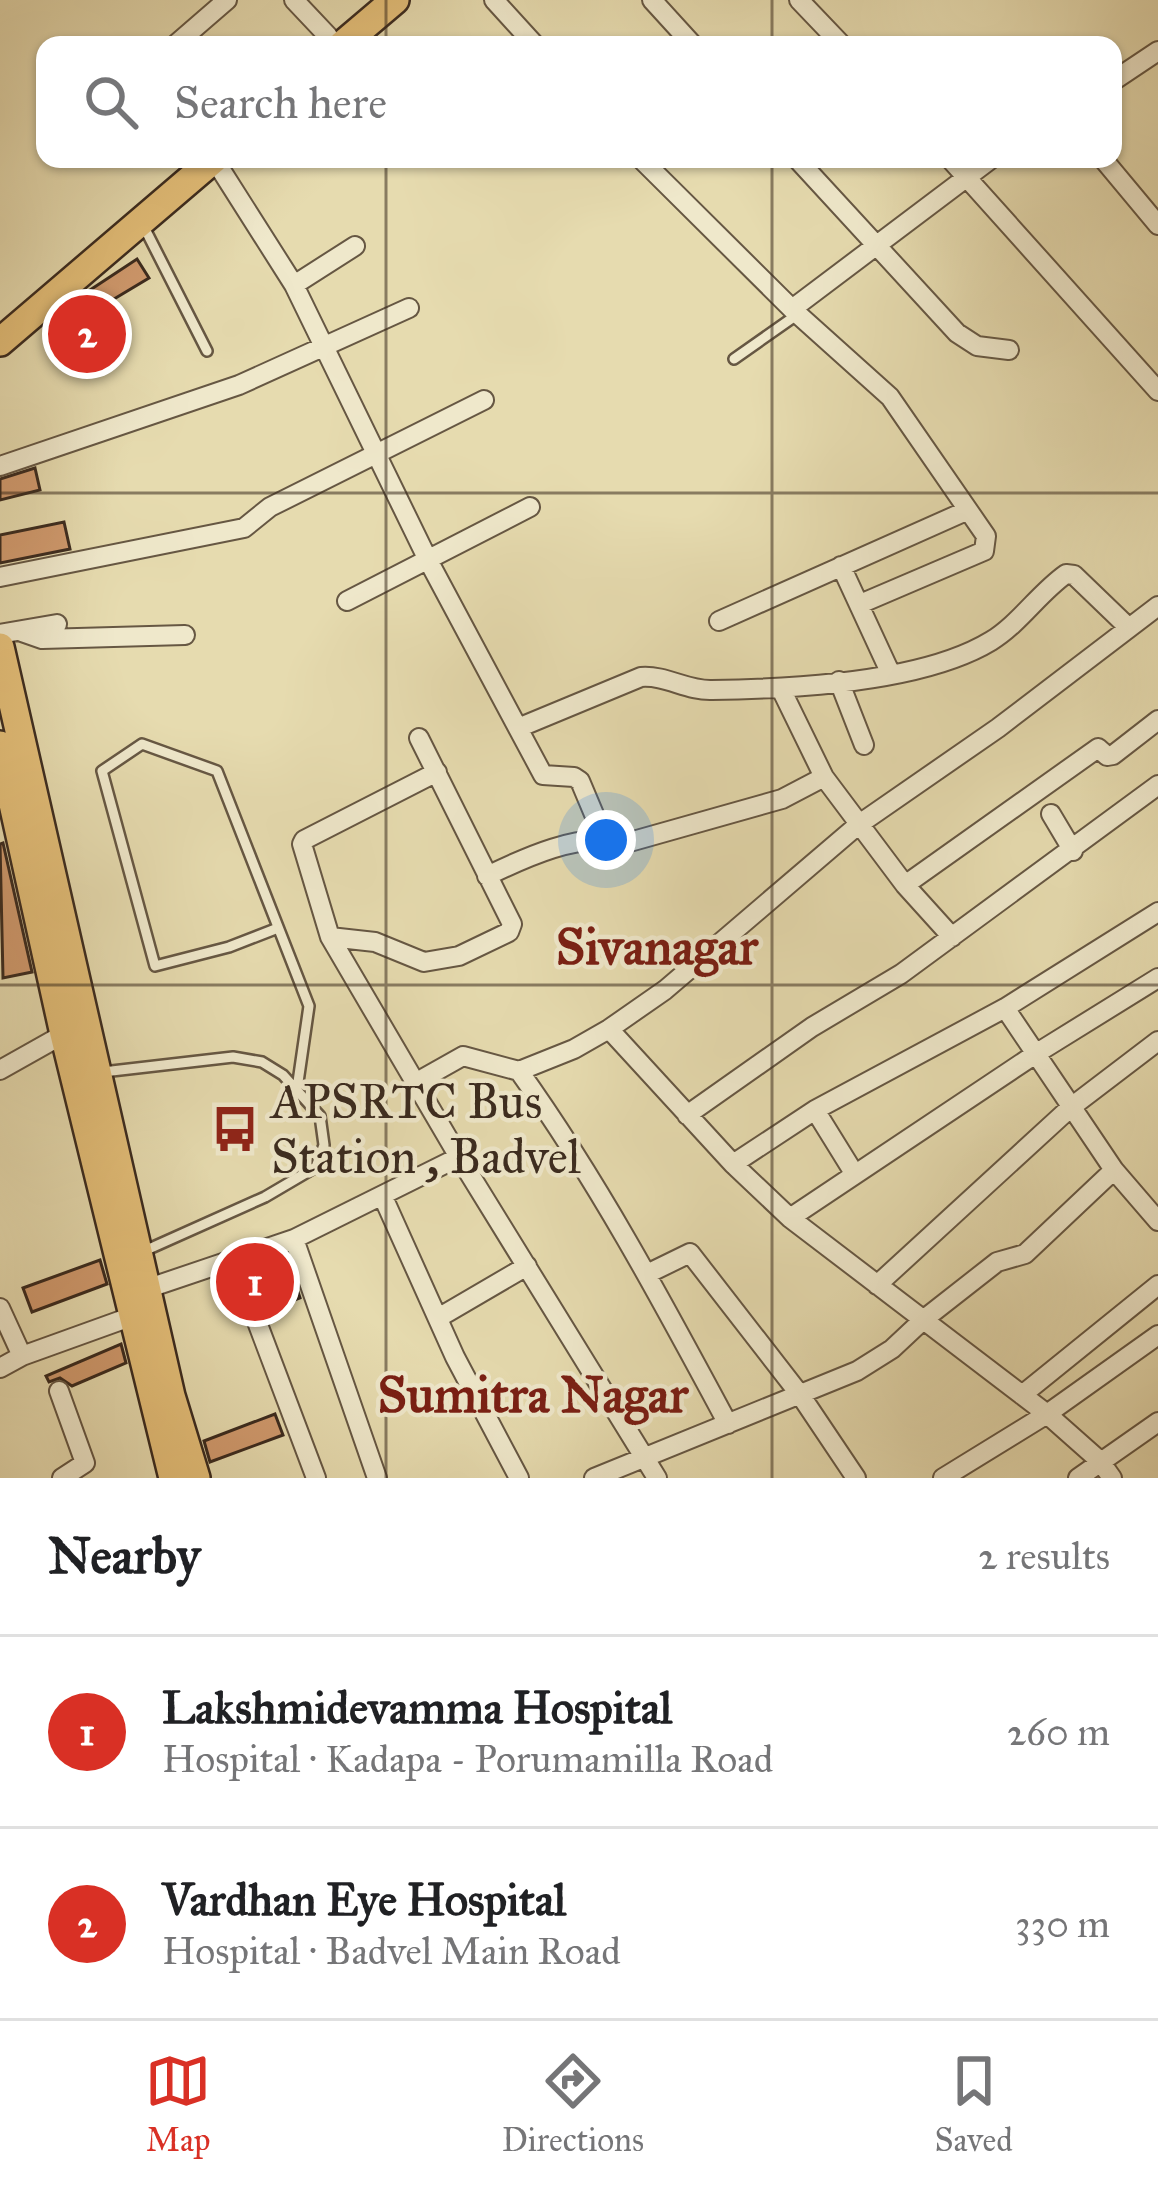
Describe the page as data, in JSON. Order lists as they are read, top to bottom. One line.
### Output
{"districts":["Sivanagar","Sumitra Nagar"],"places":{"bus stop":["APSRTC Bus Station , Badvel"]},"page":{"search":"Search here","pins":["2","1"],"heading":["Nearby","2 results"],"list":[{"mark":"1","name":"Lakshmidevamma Hospital","note":"Hospital · Kadapa - Porumamilla Road","value":"260 m"},{"mark":"2","name":"Vardhan Eye Hospital","note":"Hospital · Badvel Main Road","value":"330 m"}],"nav":["Map","Directions","Saved"]}}
